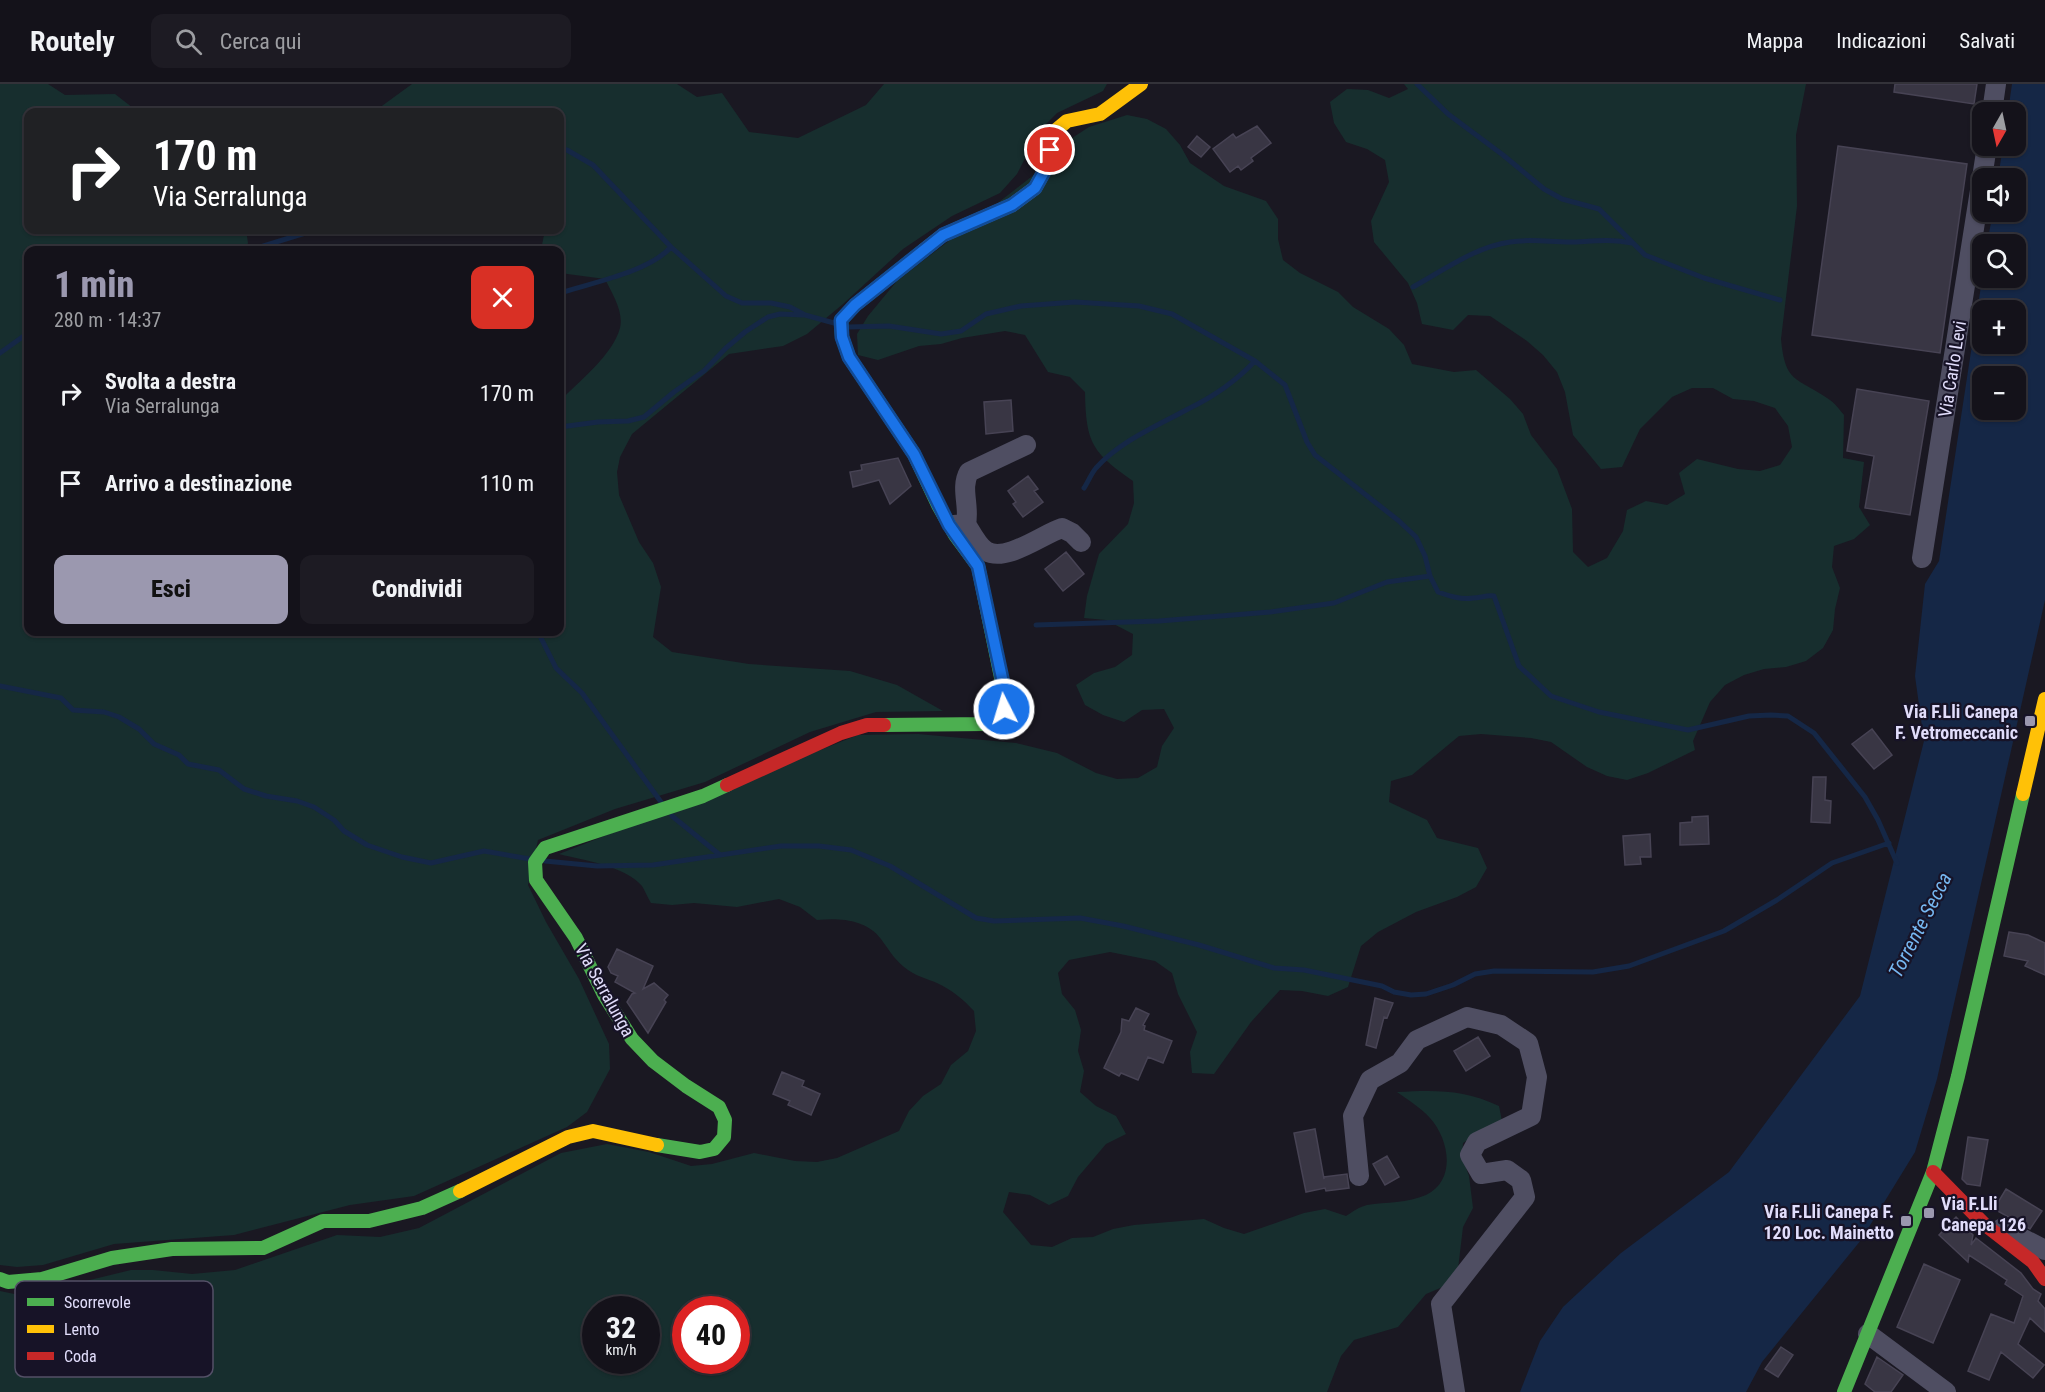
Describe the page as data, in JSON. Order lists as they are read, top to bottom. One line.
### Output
{"streets":{"street":["Via Carlo Levi","Via Serralunga"]},"water":["Torrente Secca"],"places":{"transit":["Via F.Lli Canepa F. Vetromeccanic","Via F.Lli Canepa 126","Via F.Lli Canepa F. 120 Loc. Mainetto"]},"legend":["Scorrevole","Lento","Coda"],"north":"bottom","page":{"header":"Routely","search":"Cerca qui","nav":["Mappa","Indicazioni","Salvati"],"map_buttons":["+","−"],"turn":["170 m","Via Serralunga"],"heading":["1 min","280 m · 14:37"],"list":[{"name":"Svolta a destra","note":"Via Serralunga","value":"170 m"},{"name":"Arrivo a destinazione","value":"110 m"}],"buttons":["Esci","Condividi"],"speed":"32 km/h","limit":"40"}}
